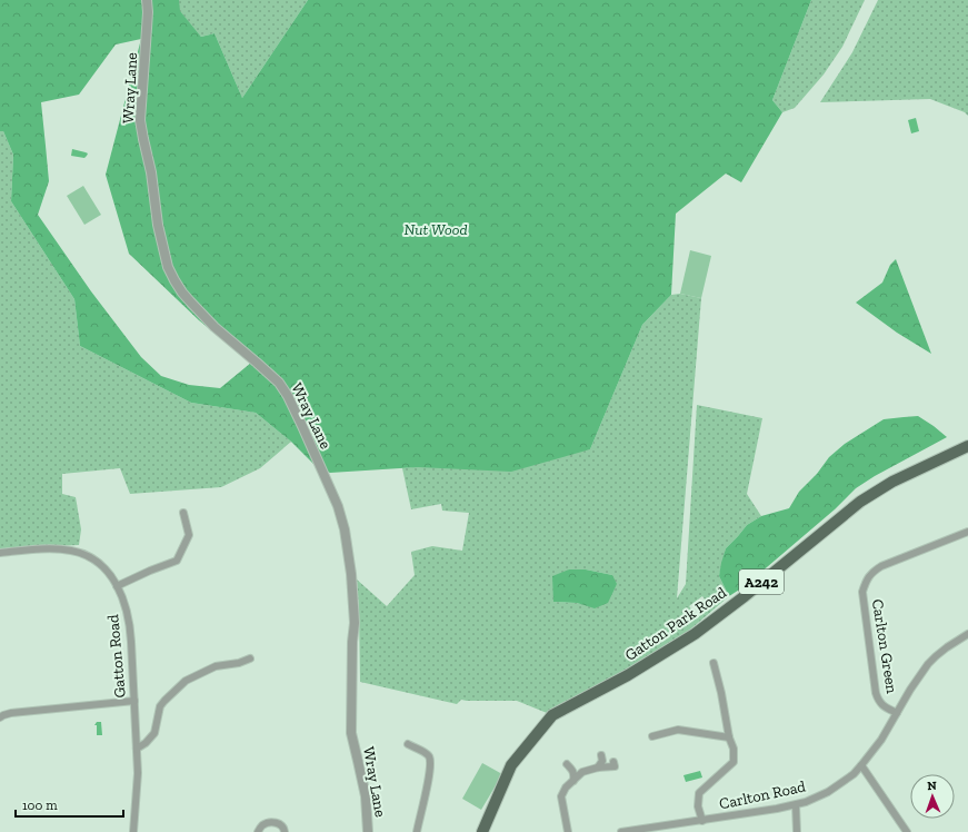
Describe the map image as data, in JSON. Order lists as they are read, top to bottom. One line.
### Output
{"streets":{"main road":["A242","Gatton Park Road"],"street":["Wray Lane","Carlton Green","Gatton Road","Carlton Road"]},"crossings":[["Carlton Green","Carlton Road"]],"parks":["Nut Wood"],"scale_bar":"100 m","north":"top"}
